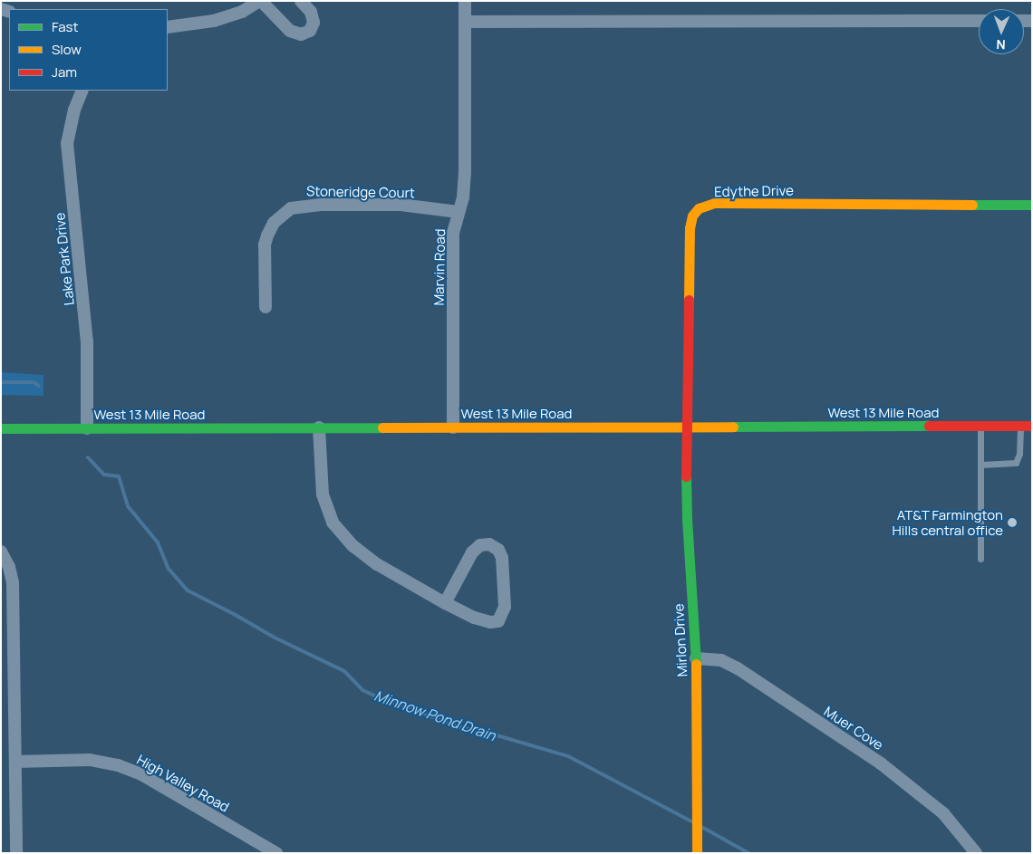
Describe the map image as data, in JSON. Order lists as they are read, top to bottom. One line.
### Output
{"streets":{"street":["Edythe Drive","Stoneridge Court","Lake Park Drive","Marvin Road","West 13 Mile Road","Mirlon Drive","Muer Cove","High Valley Road"]},"crossings":[["Edythe Drive","West 13 Mile Road"],["Edythe Drive","Mirlon Drive"],["Stoneridge Court","Marvin Road"],["Lake Park Drive","West 13 Mile Road"],["Marvin Road","West 13 Mile Road"],["West 13 Mile Road","Mirlon Drive"],["Mirlon Drive","Muer Cove"]],"water":["Minnow Pond Drain"],"places":["AT&T Farmington Hills central office"],"legend":["Fast","Slow","Jam"],"north":"bottom"}
